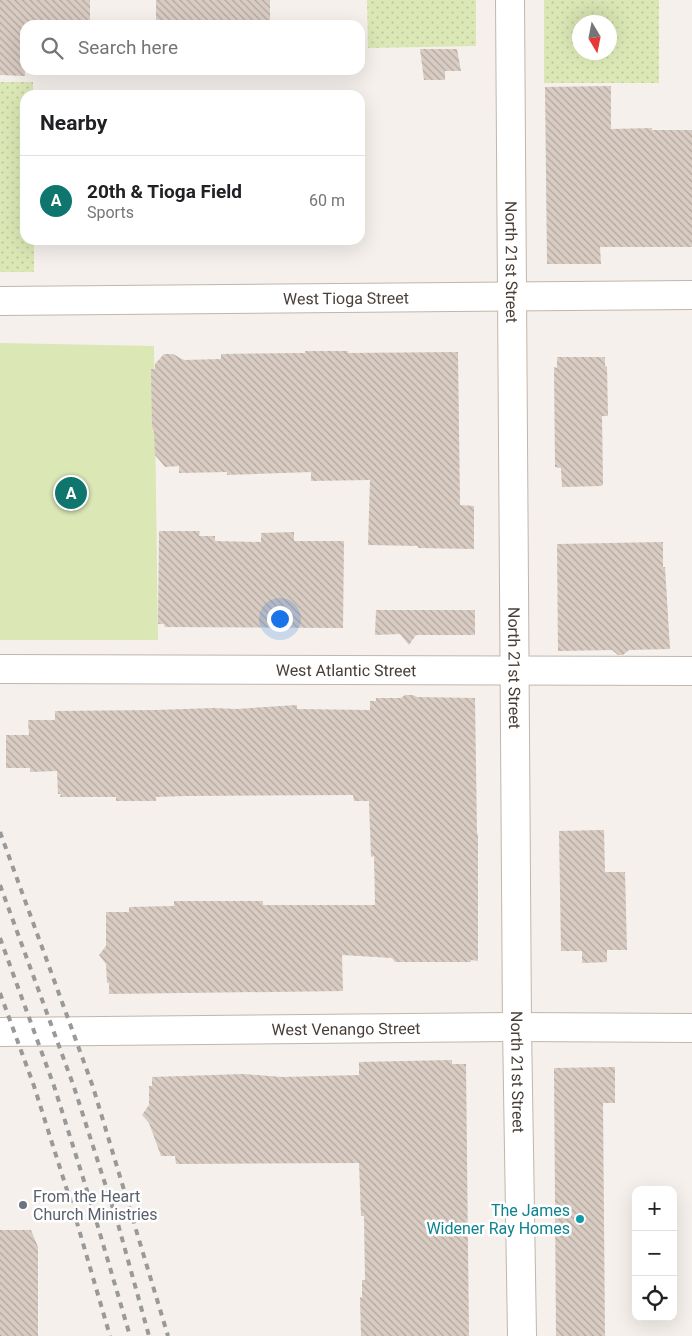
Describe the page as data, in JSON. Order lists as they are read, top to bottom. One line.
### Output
{"streets":{"street":["North 21st Street","West Tioga Street","West Atlantic Street","West Venango Street"]},"crossings":[["North 21st Street","West Tioga Street"],["North 21st Street","West Atlantic Street"],["North 21st Street","West Venango Street"]],"places":["From the Heart Church Ministries","The James Widener Ray Homes"],"north":"bottom","page":{"search":"Search here","heading":"Nearby","list":[{"mark":"A","name":"20th & Tioga Field","note":"Sports","value":"60 m"}],"pins":"A","map_buttons":["+","−"]}}
